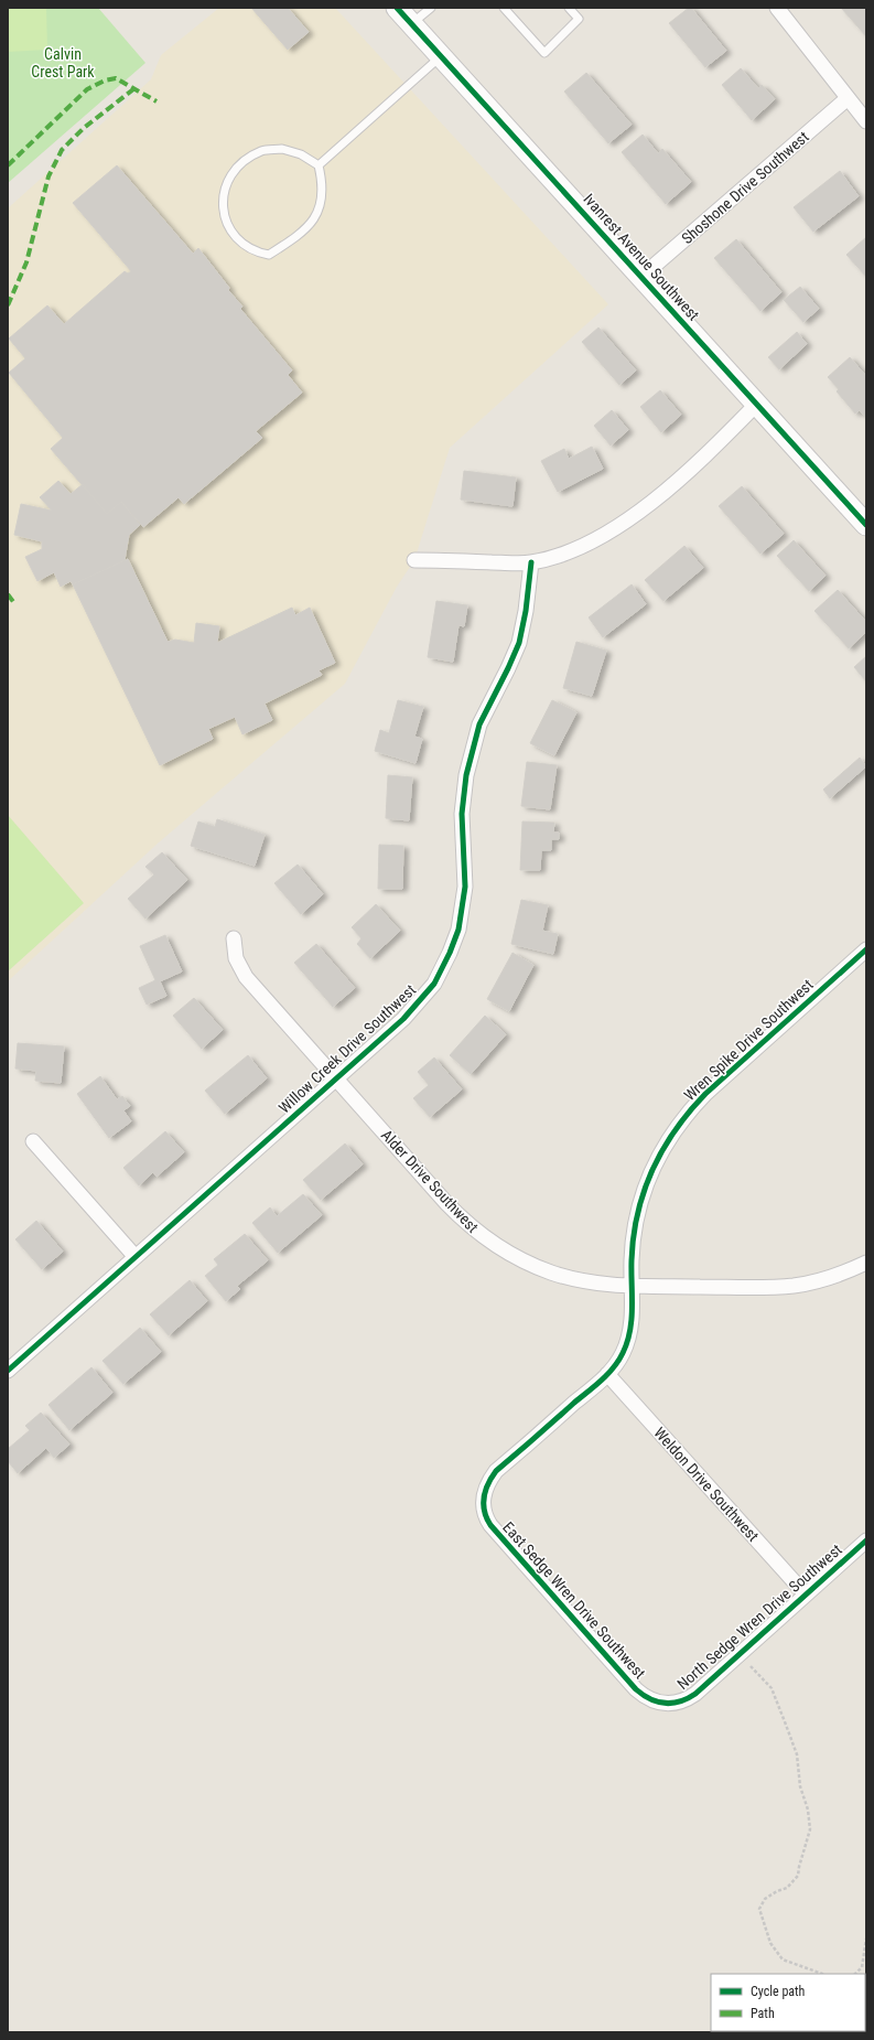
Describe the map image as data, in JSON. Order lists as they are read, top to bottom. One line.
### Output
{"streets":{"street":["Shoshone Drive Southwest","Ivanrest Avenue Southwest","Wren Spike Drive Southwest","Willow Creek Drive Southwest","Alder Drive Southwest","Weldon Drive Southwest","East Sedge Wren Drive Southwest","North Sedge Wren Drive Southwest"]},"crossings":[["Shoshone Drive Southwest","Ivanrest Avenue Southwest"],["Wren Spike Drive Southwest","Alder Drive Southwest"],["Wren Spike Drive Southwest","Weldon Drive Southwest"],["Wren Spike Drive Southwest","East Sedge Wren Drive Southwest"],["Willow Creek Drive Southwest","Alder Drive Southwest"],["Weldon Drive Southwest","North Sedge Wren Drive Southwest"],["East Sedge Wren Drive Southwest","North Sedge Wren Drive Southwest"]],"parks":["Calvin Crest Park"],"legend":["Cycle path","Path"]}
